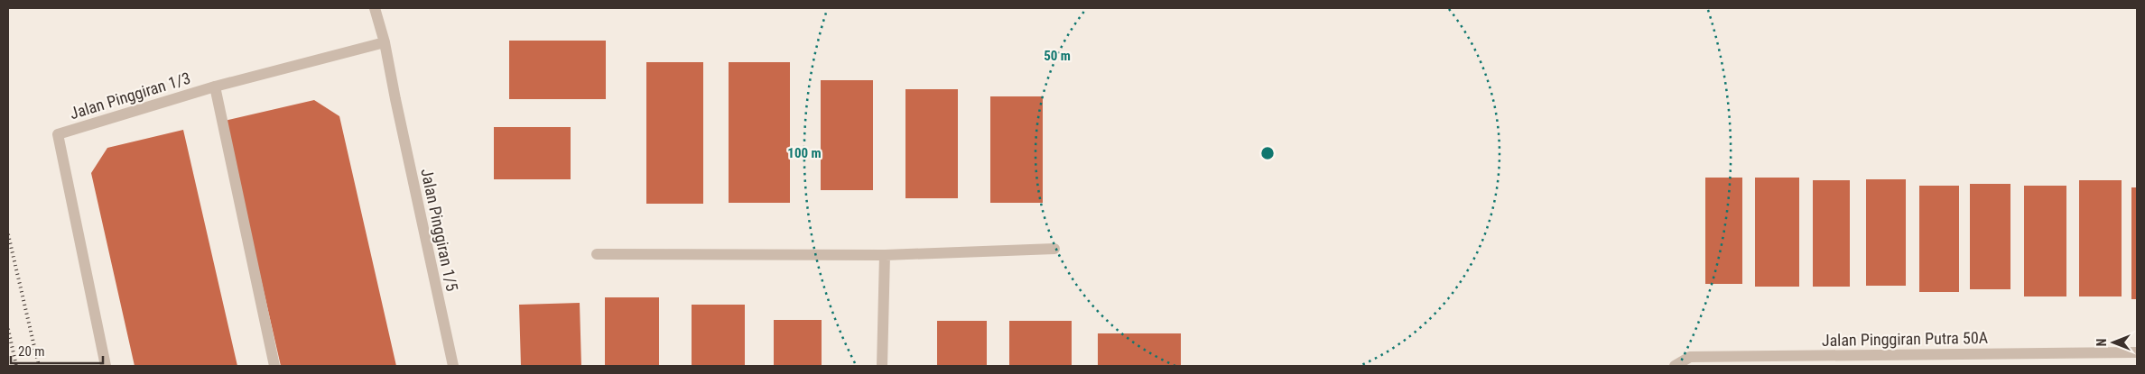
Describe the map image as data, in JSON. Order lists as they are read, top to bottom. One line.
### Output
{"streets":{"street":["Jalan Pinggiran 1/3","Jalan Pinggiran 1/5","Jalan Pinggiran Putra 50A"]},"crossings":[["Jalan Pinggiran 1/3","Jalan Pinggiran 1/5"]],"scale_bar":"20 m","north":"left","rings":["50 m","100 m"]}
